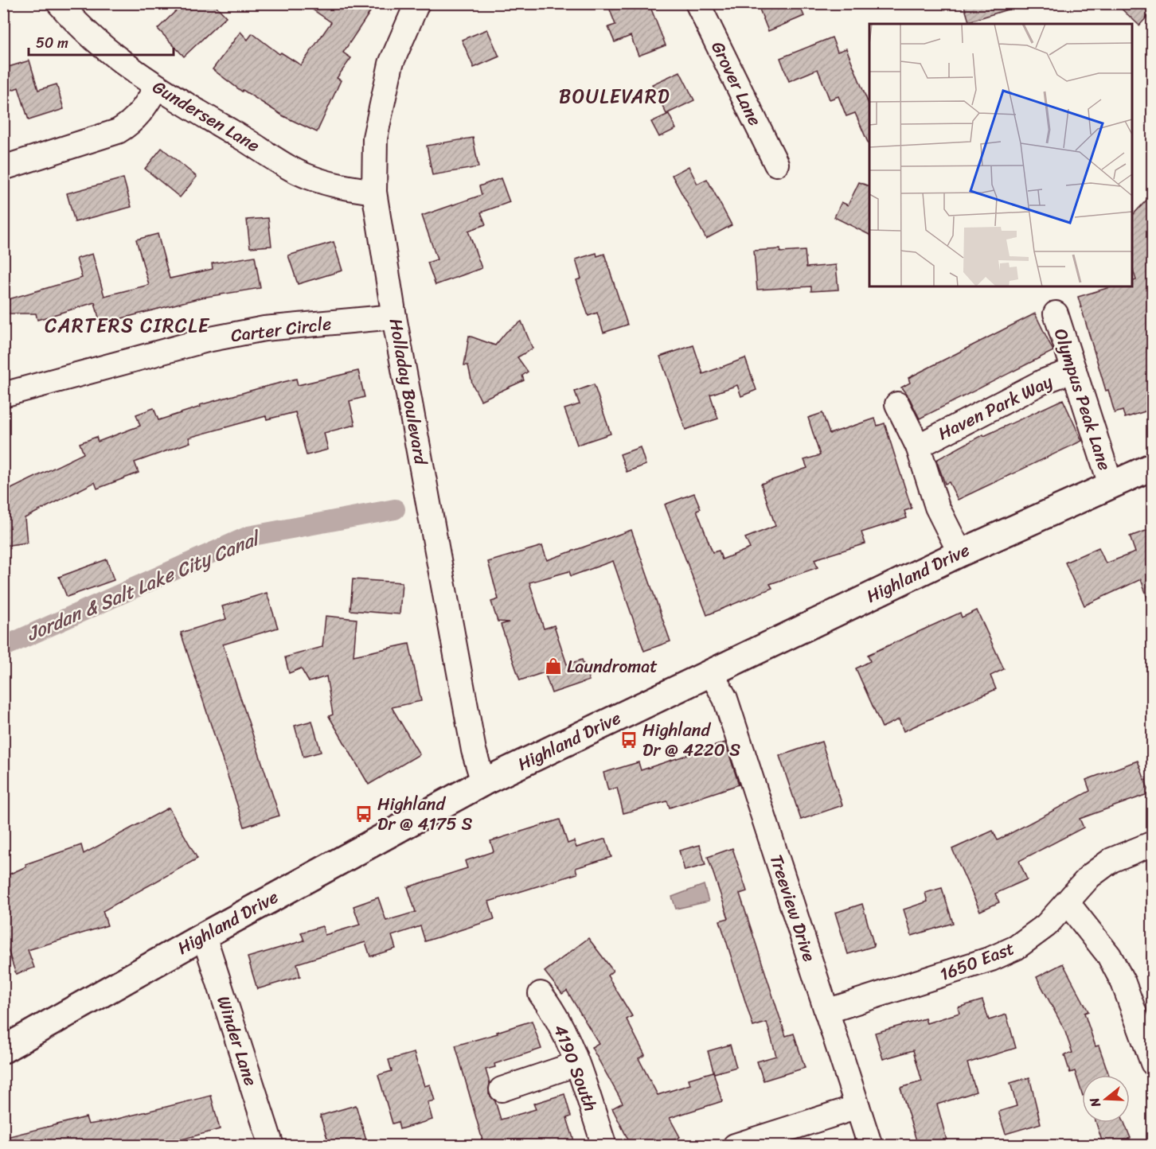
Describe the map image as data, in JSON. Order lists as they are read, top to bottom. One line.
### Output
{"streets":{"main road":["Highland Drive"],"street":["Grover Lane","Gundersen Lane","Carter Circle","Holladay Boulevard","Olympus Peak Lane","Haven Park Way","Treeview Drive","1650 East","Winder Lane","4190 South"]},"crossings":[["Gundersen Lane","Holladay Boulevard"],["Carter Circle","Holladay Boulevard"],["Holladay Boulevard","Highland Drive"],["Olympus Peak Lane","Haven Park Way"],["Olympus Peak Lane","Highland Drive"],["Highland Drive","Treeview Drive"],["Highland Drive","Winder Lane"],["Treeview Drive","1650 East"]],"districts":["BOULEVARD","CARTERS CIRCLE"],"water":["Jordan & Salt Lake City Canal"],"places":{"shop":["Laundromat"],"bus stop":["Highland Dr @ 4220 S","Highland Dr @ 4175 S"]},"scale_bar":"50 m","north":"left"}
